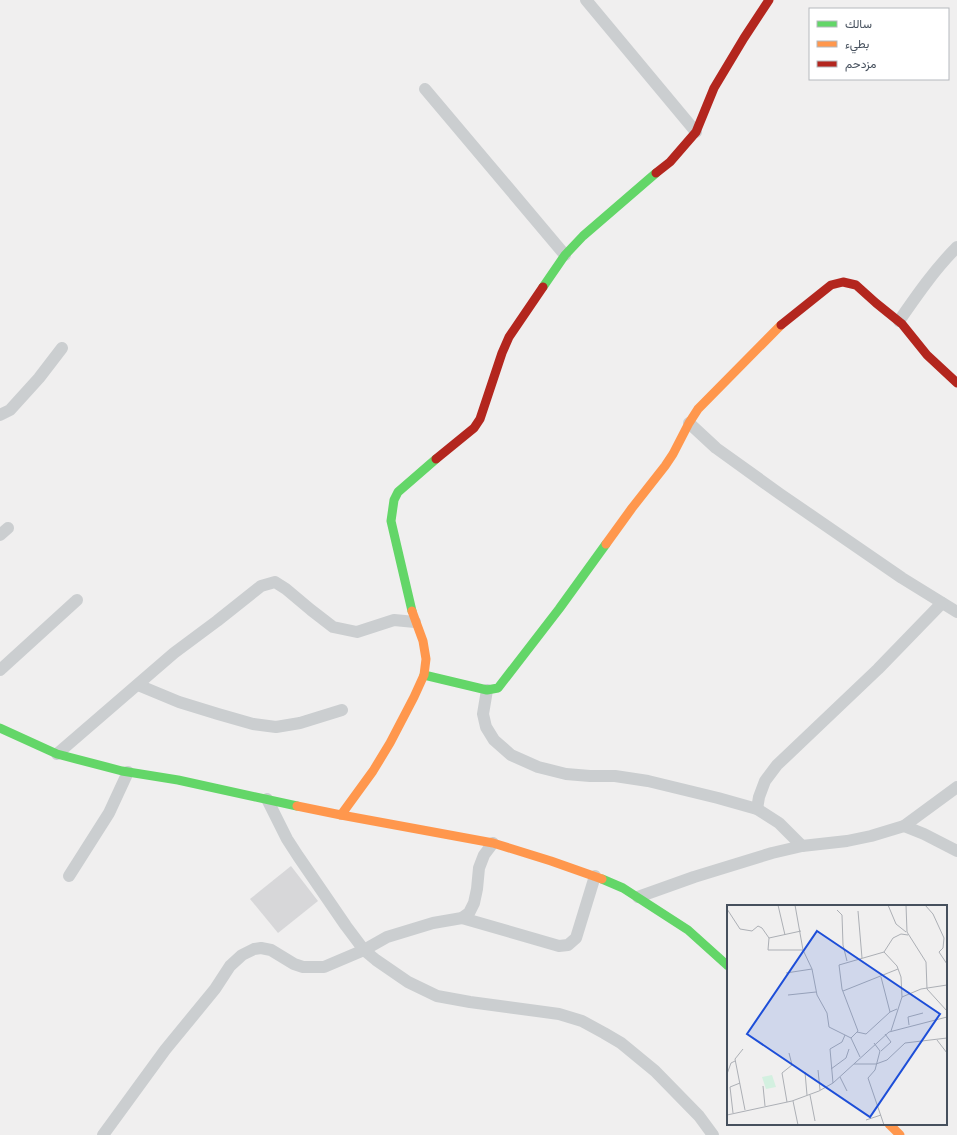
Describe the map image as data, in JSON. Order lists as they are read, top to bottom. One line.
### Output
{"legend":["سالك","بطيء","مزدحم"]}
